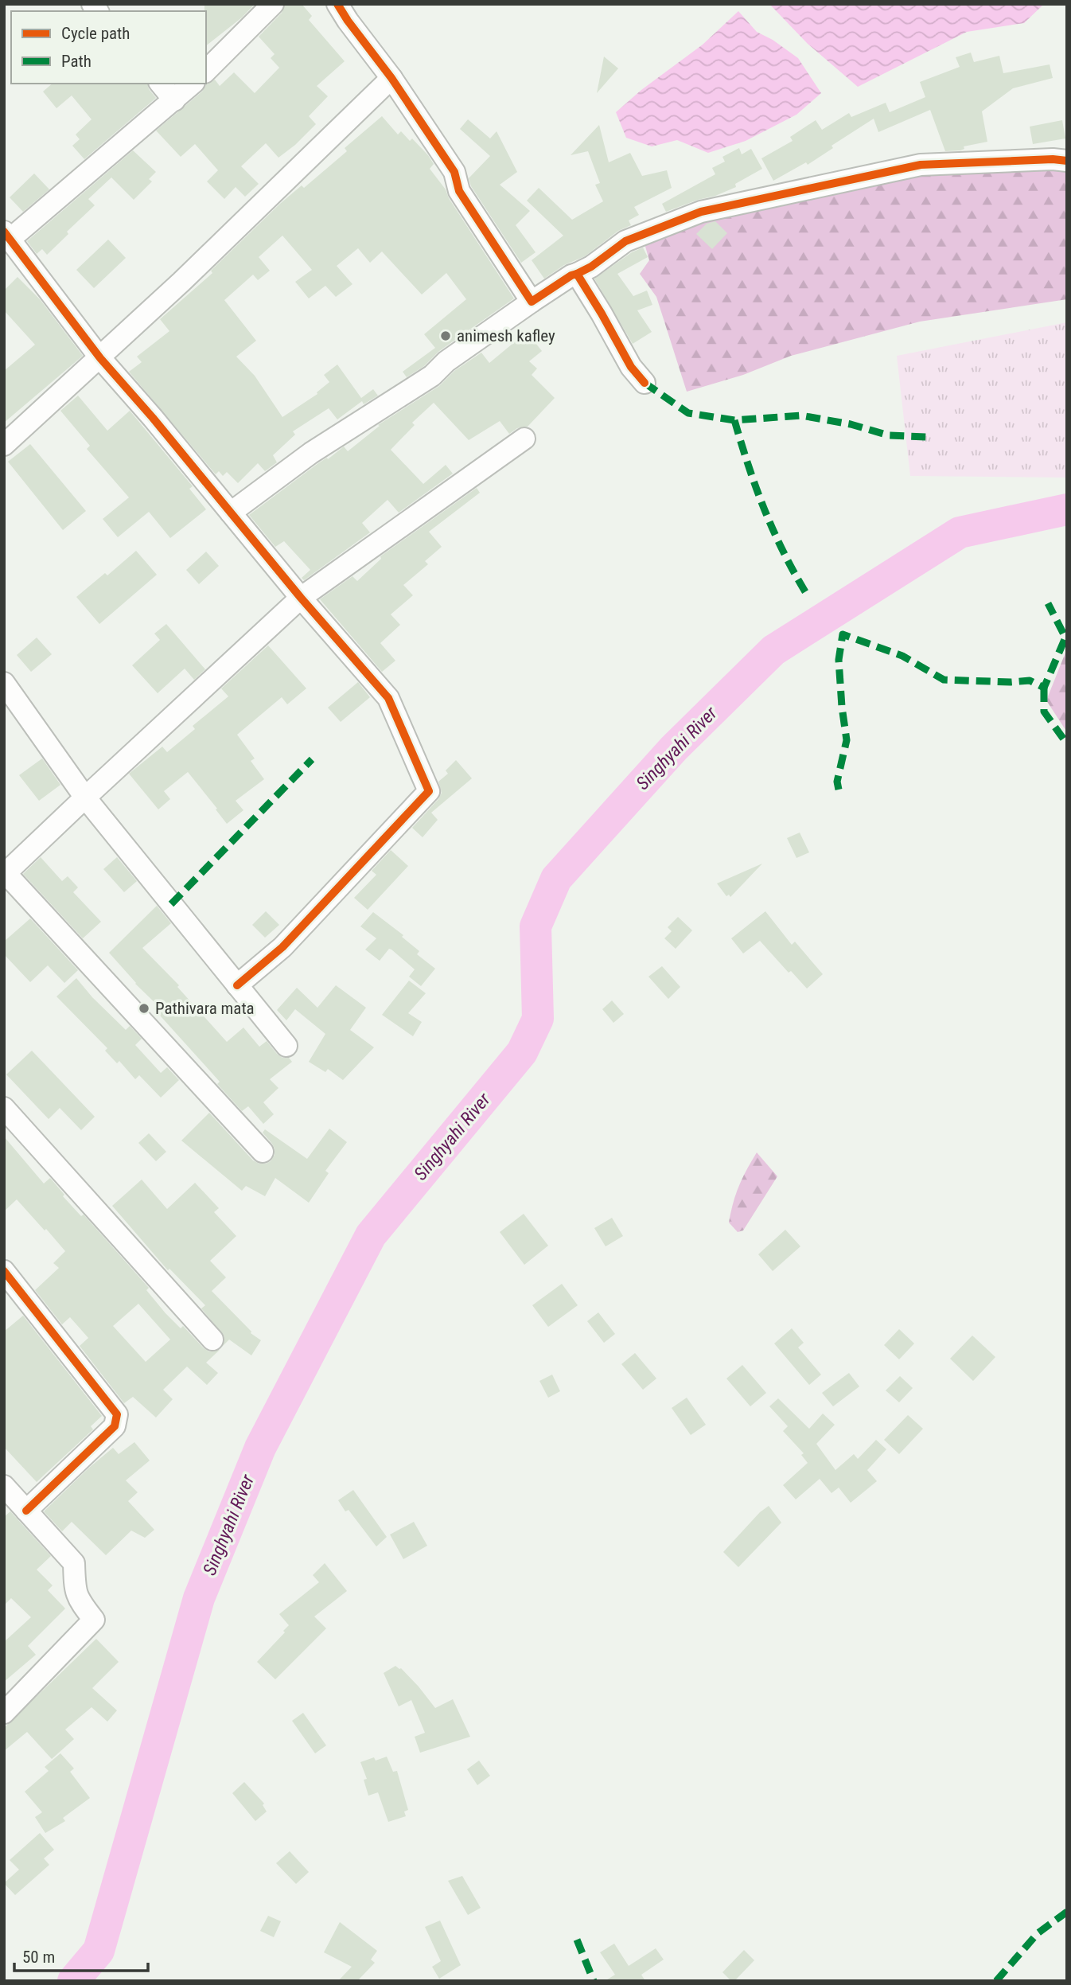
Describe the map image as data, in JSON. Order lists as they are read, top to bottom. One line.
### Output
{"water":["Singhyahi River"],"places":["animesh kafley","Pathivara mata"],"legend":["Cycle path","Path"],"scale_bar":"50 m"}
